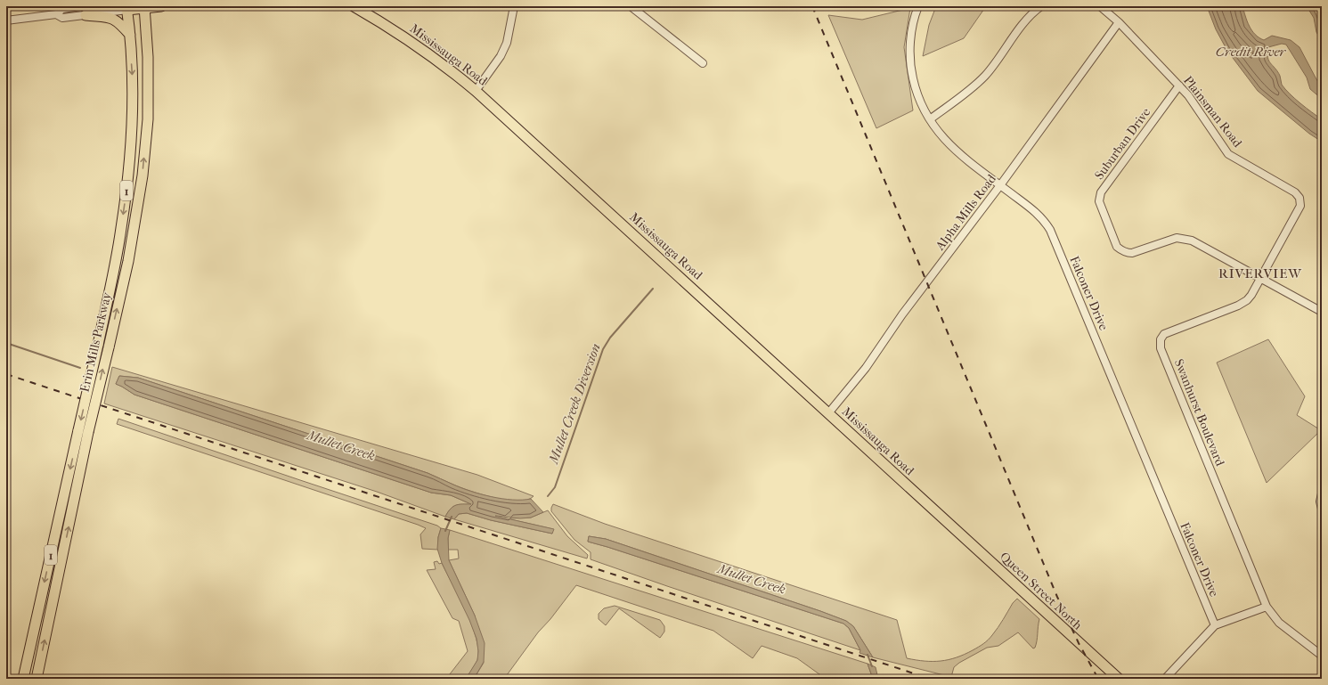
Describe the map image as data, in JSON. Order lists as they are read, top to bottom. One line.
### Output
{"streets":{"main road":["Mississauga Road","1","Erin Mills Parkway","Queen Street North"],"street":["Plainsman Road","Suburban Drive","Alpha Mills Road","Falconer Drive","Swanhurst Boulevard"]},"crossings":[["Mississauga Road","Alpha Mills Road"],["Mississauga Road","Queen Street North"],["Plainsman Road","Suburban Drive"],["Plainsman Road","Alpha Mills Road"],["Plainsman Road","Swanhurst Boulevard"],["Suburban Drive","Swanhurst Boulevard"],["Alpha Mills Road","Falconer Drive"]],"districts":["RIVERVIEW"],"water":["Credit River","Mullet Creek Diversion","Mullet Creek"]}
